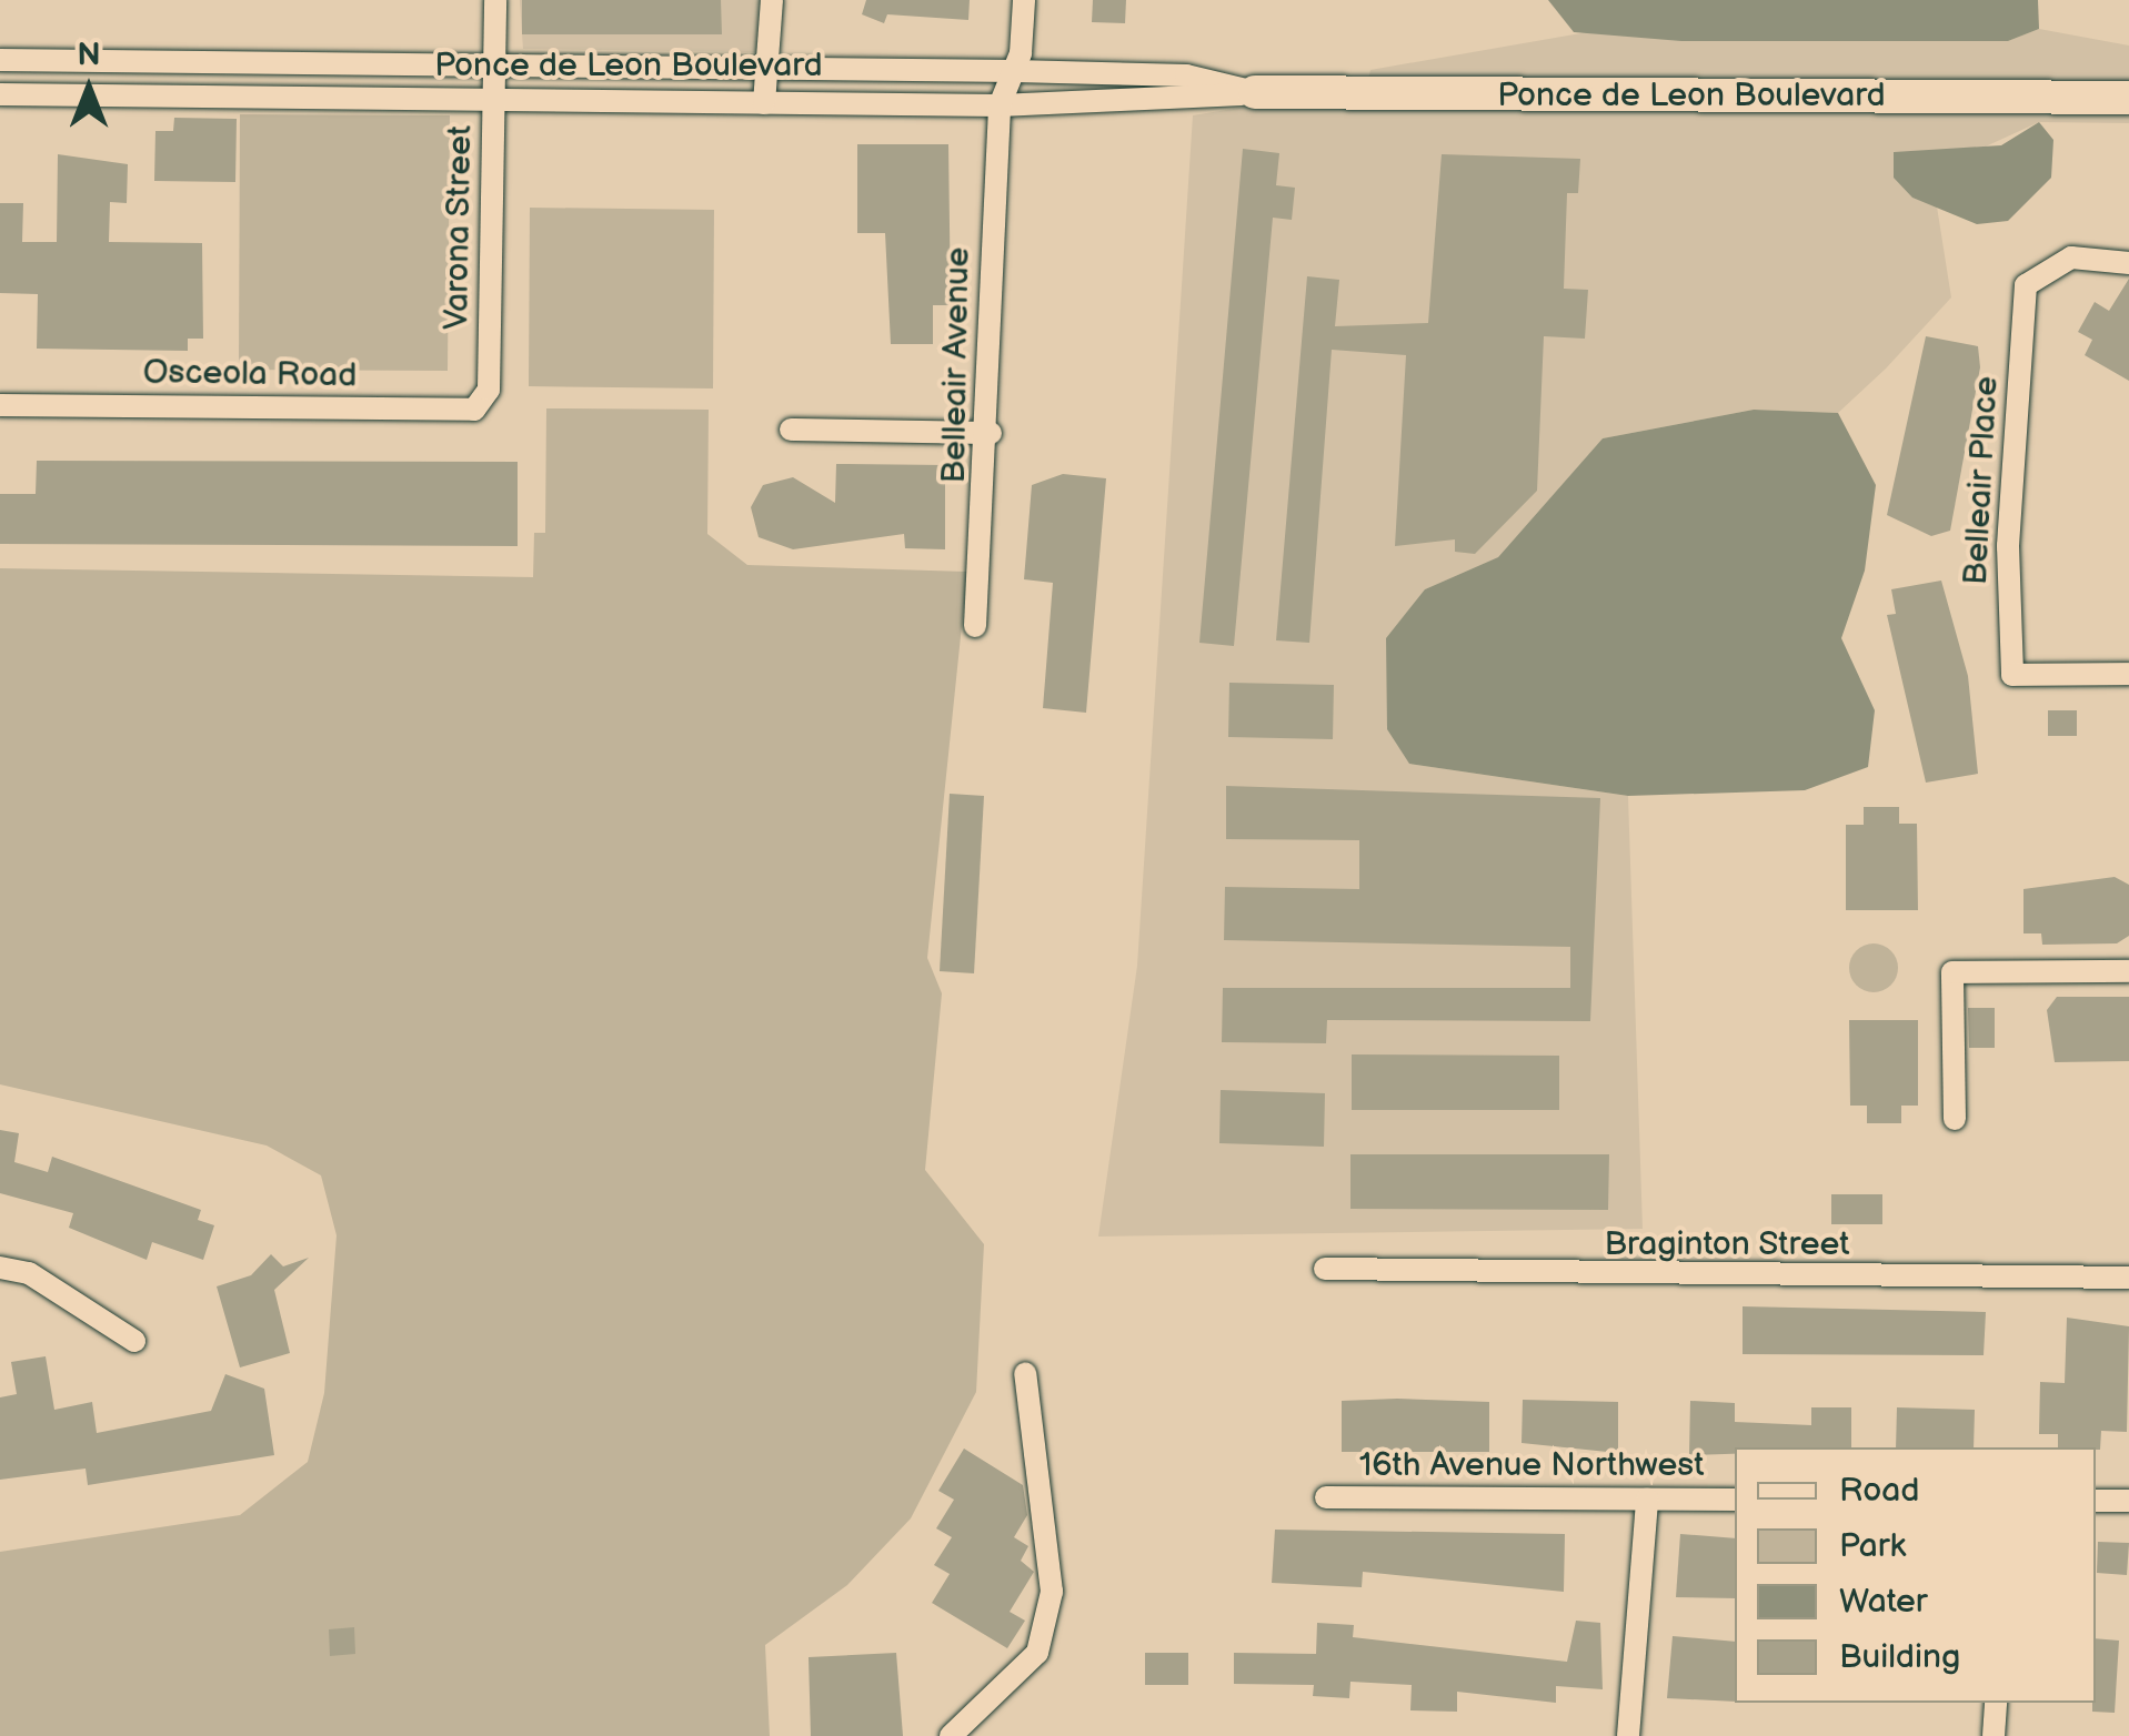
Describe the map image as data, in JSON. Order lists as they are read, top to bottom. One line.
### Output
{"streets":{"street":["Ponce de Leon Boulevard","Varona Street","Belleair Avenue","Osceola Road","Belleair Place","Braginton Street","16th Avenue Northwest"]},"crossings":[["Ponce de Leon Boulevard","Varona Street"],["Ponce de Leon Boulevard","Belleair Avenue"],["Varona Street","Osceola Road"]],"legend":["Road","Park","Water","Building"],"north":"top"}
